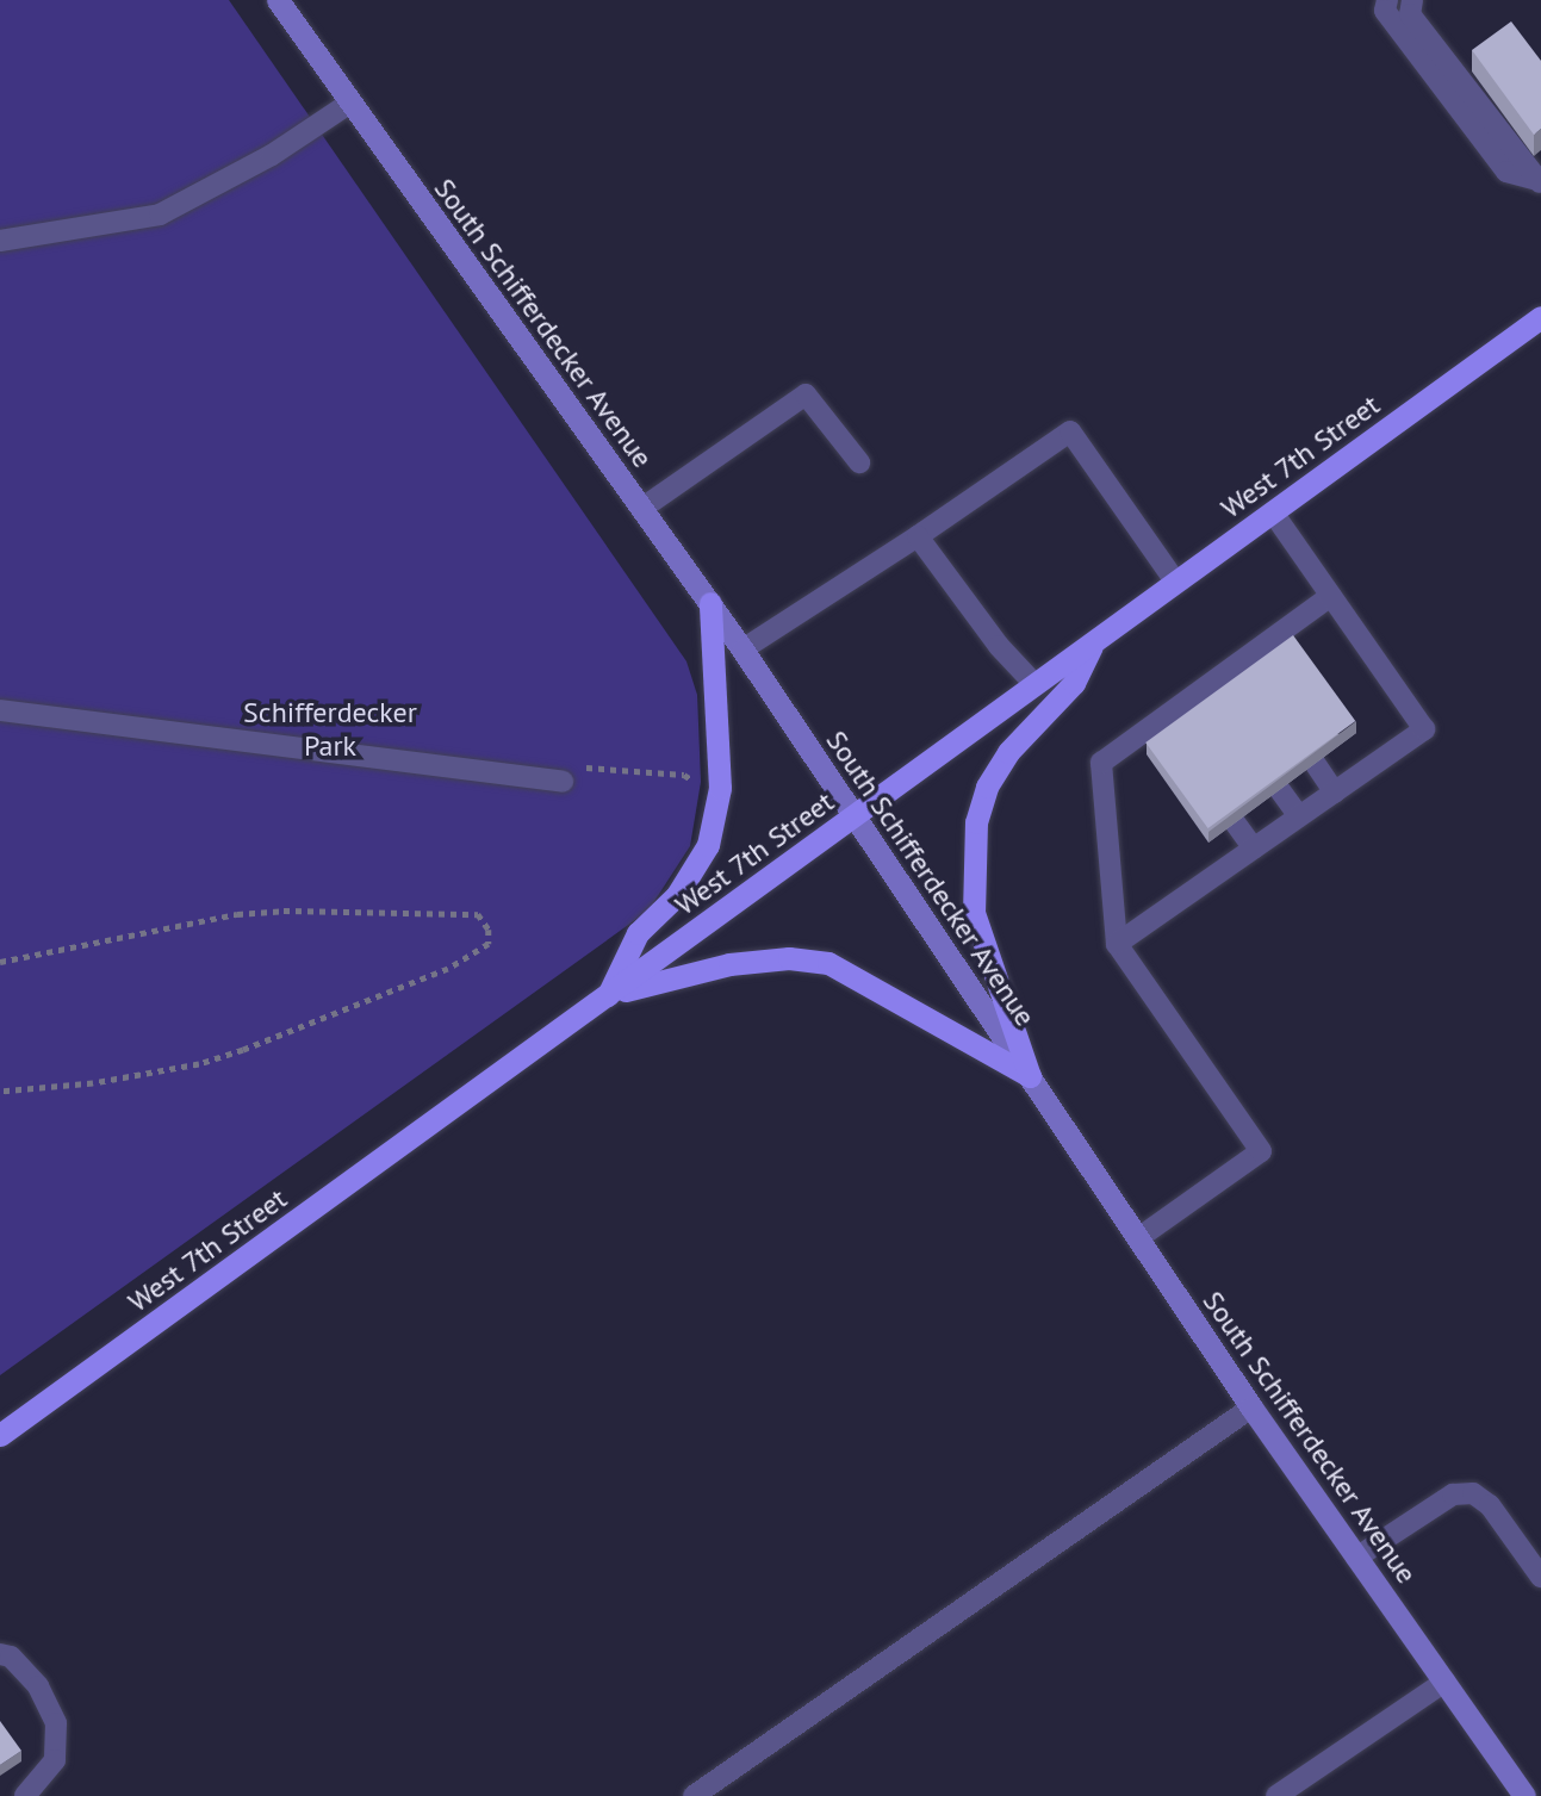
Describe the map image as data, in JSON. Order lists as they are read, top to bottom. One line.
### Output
{"streets":{"main road":["South Schifferdecker Avenue","West 7th Street"]},"crossings":[["South Schifferdecker Avenue","West 7th Street"]],"parks":["Schifferdecker Park"]}
